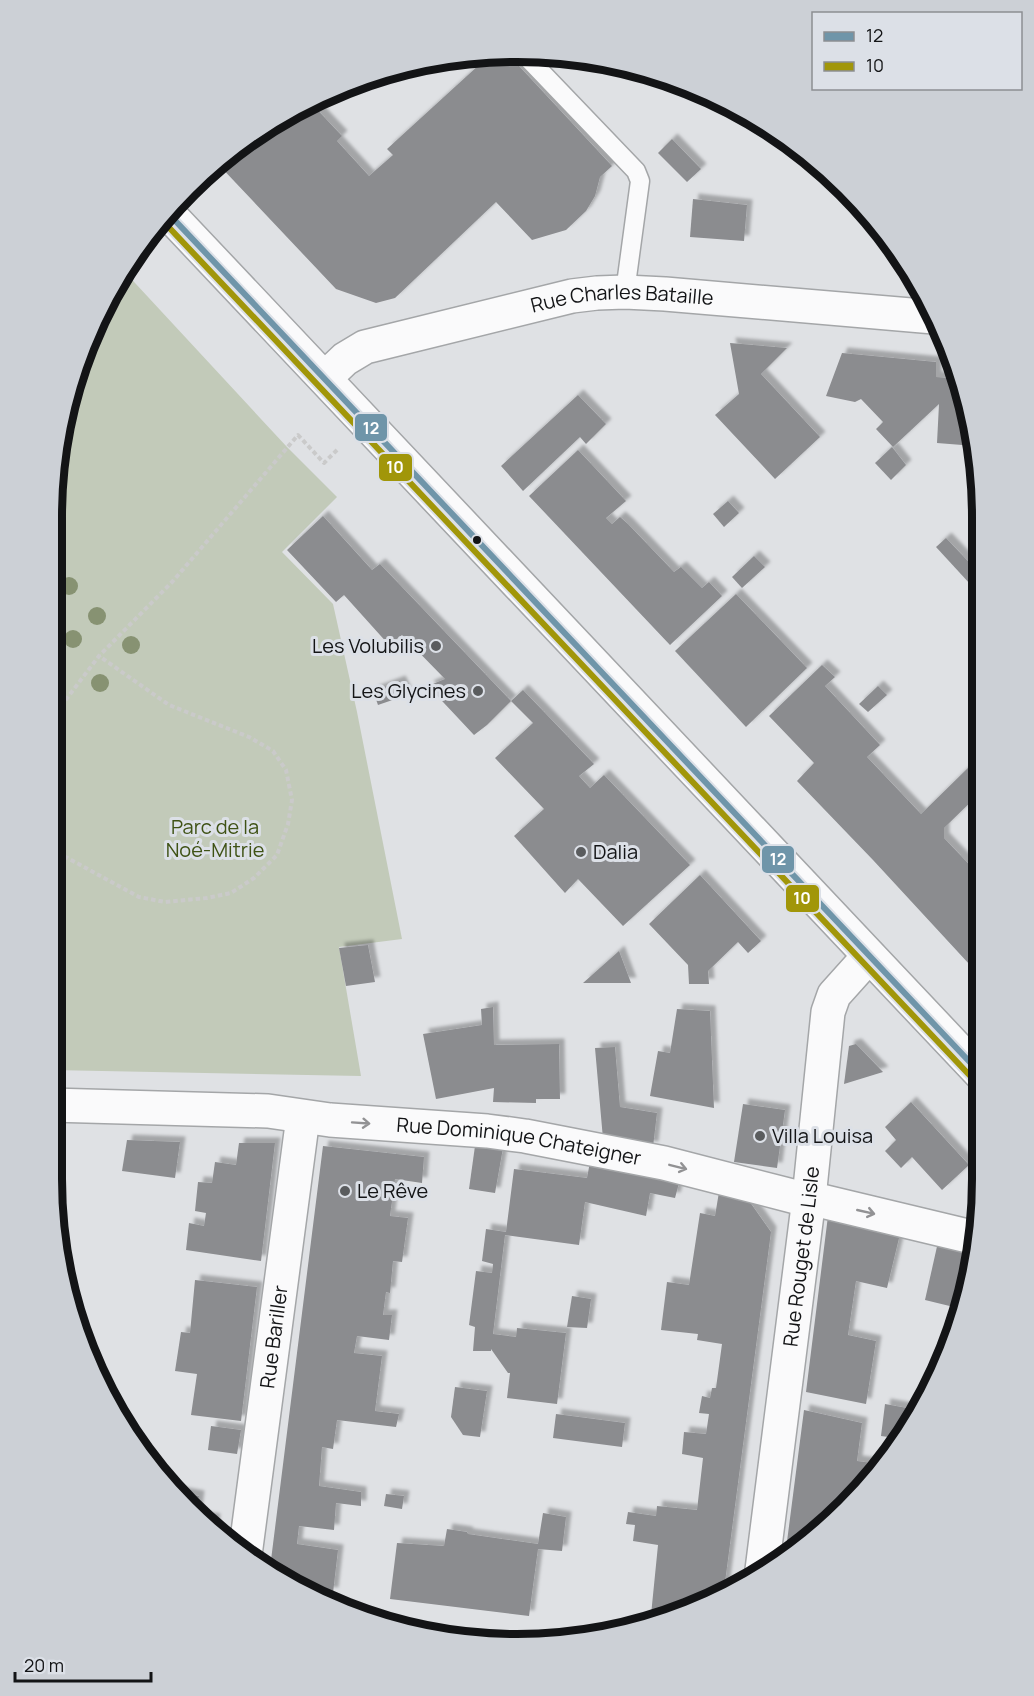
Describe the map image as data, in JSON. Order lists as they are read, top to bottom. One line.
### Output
{"streets":{"street":["Rue Charles Bataille","Rue Dominique Chateigner","Rue Rouget de Lisle","Rue Bariller"]},"crossings":[["Rue Dominique Chateigner","Rue Rouget de Lisle"],["Rue Dominique Chateigner","Rue Bariller"]],"one_way":["Rue Dominique Chateigner"],"parks":["Parc de la Noé-Mitrie"],"places":["Les Volubilis","Les Glycines","Dalia","Villa Louisa","Le Rêve"],"lines":["transit line 12","transit line 10"],"legend":["12","10"],"scale_bar":"20 m"}
